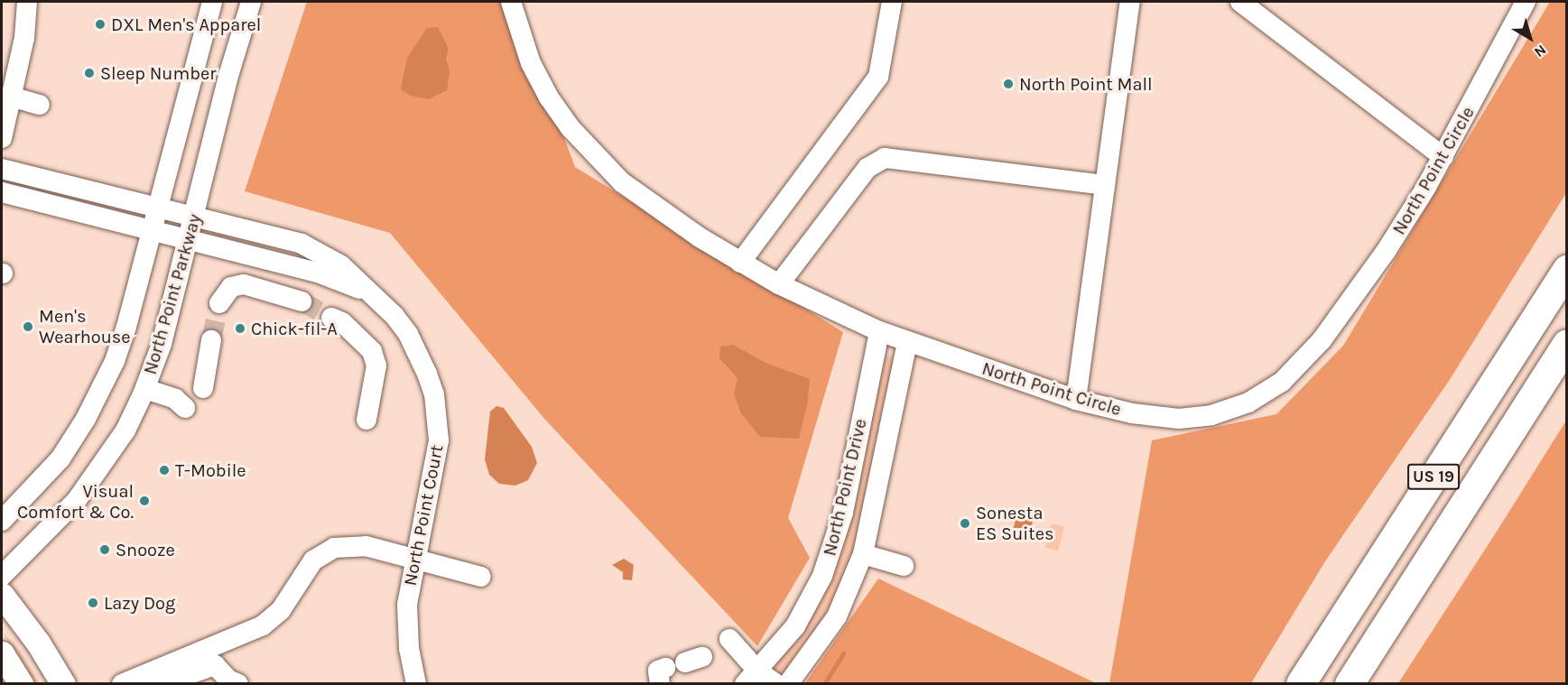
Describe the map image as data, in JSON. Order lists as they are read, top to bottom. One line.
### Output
{"streets":{"highway":["US 19"],"street":["North Point Circle","North Point Parkway","North Point Drive","North Point Court"]},"crossings":[["North Point Circle","North Point Drive"],["North Point Parkway","North Point Court"]],"places":["DXL Men's Apparel","Sleep Number","North Point Mall","Men's Wearhouse","Chick-fil-A","T-Mobile","Visual Comfort & Co.","Sonesta ES Suites","Snooze","Lazy Dog"],"north":"bottom right"}
